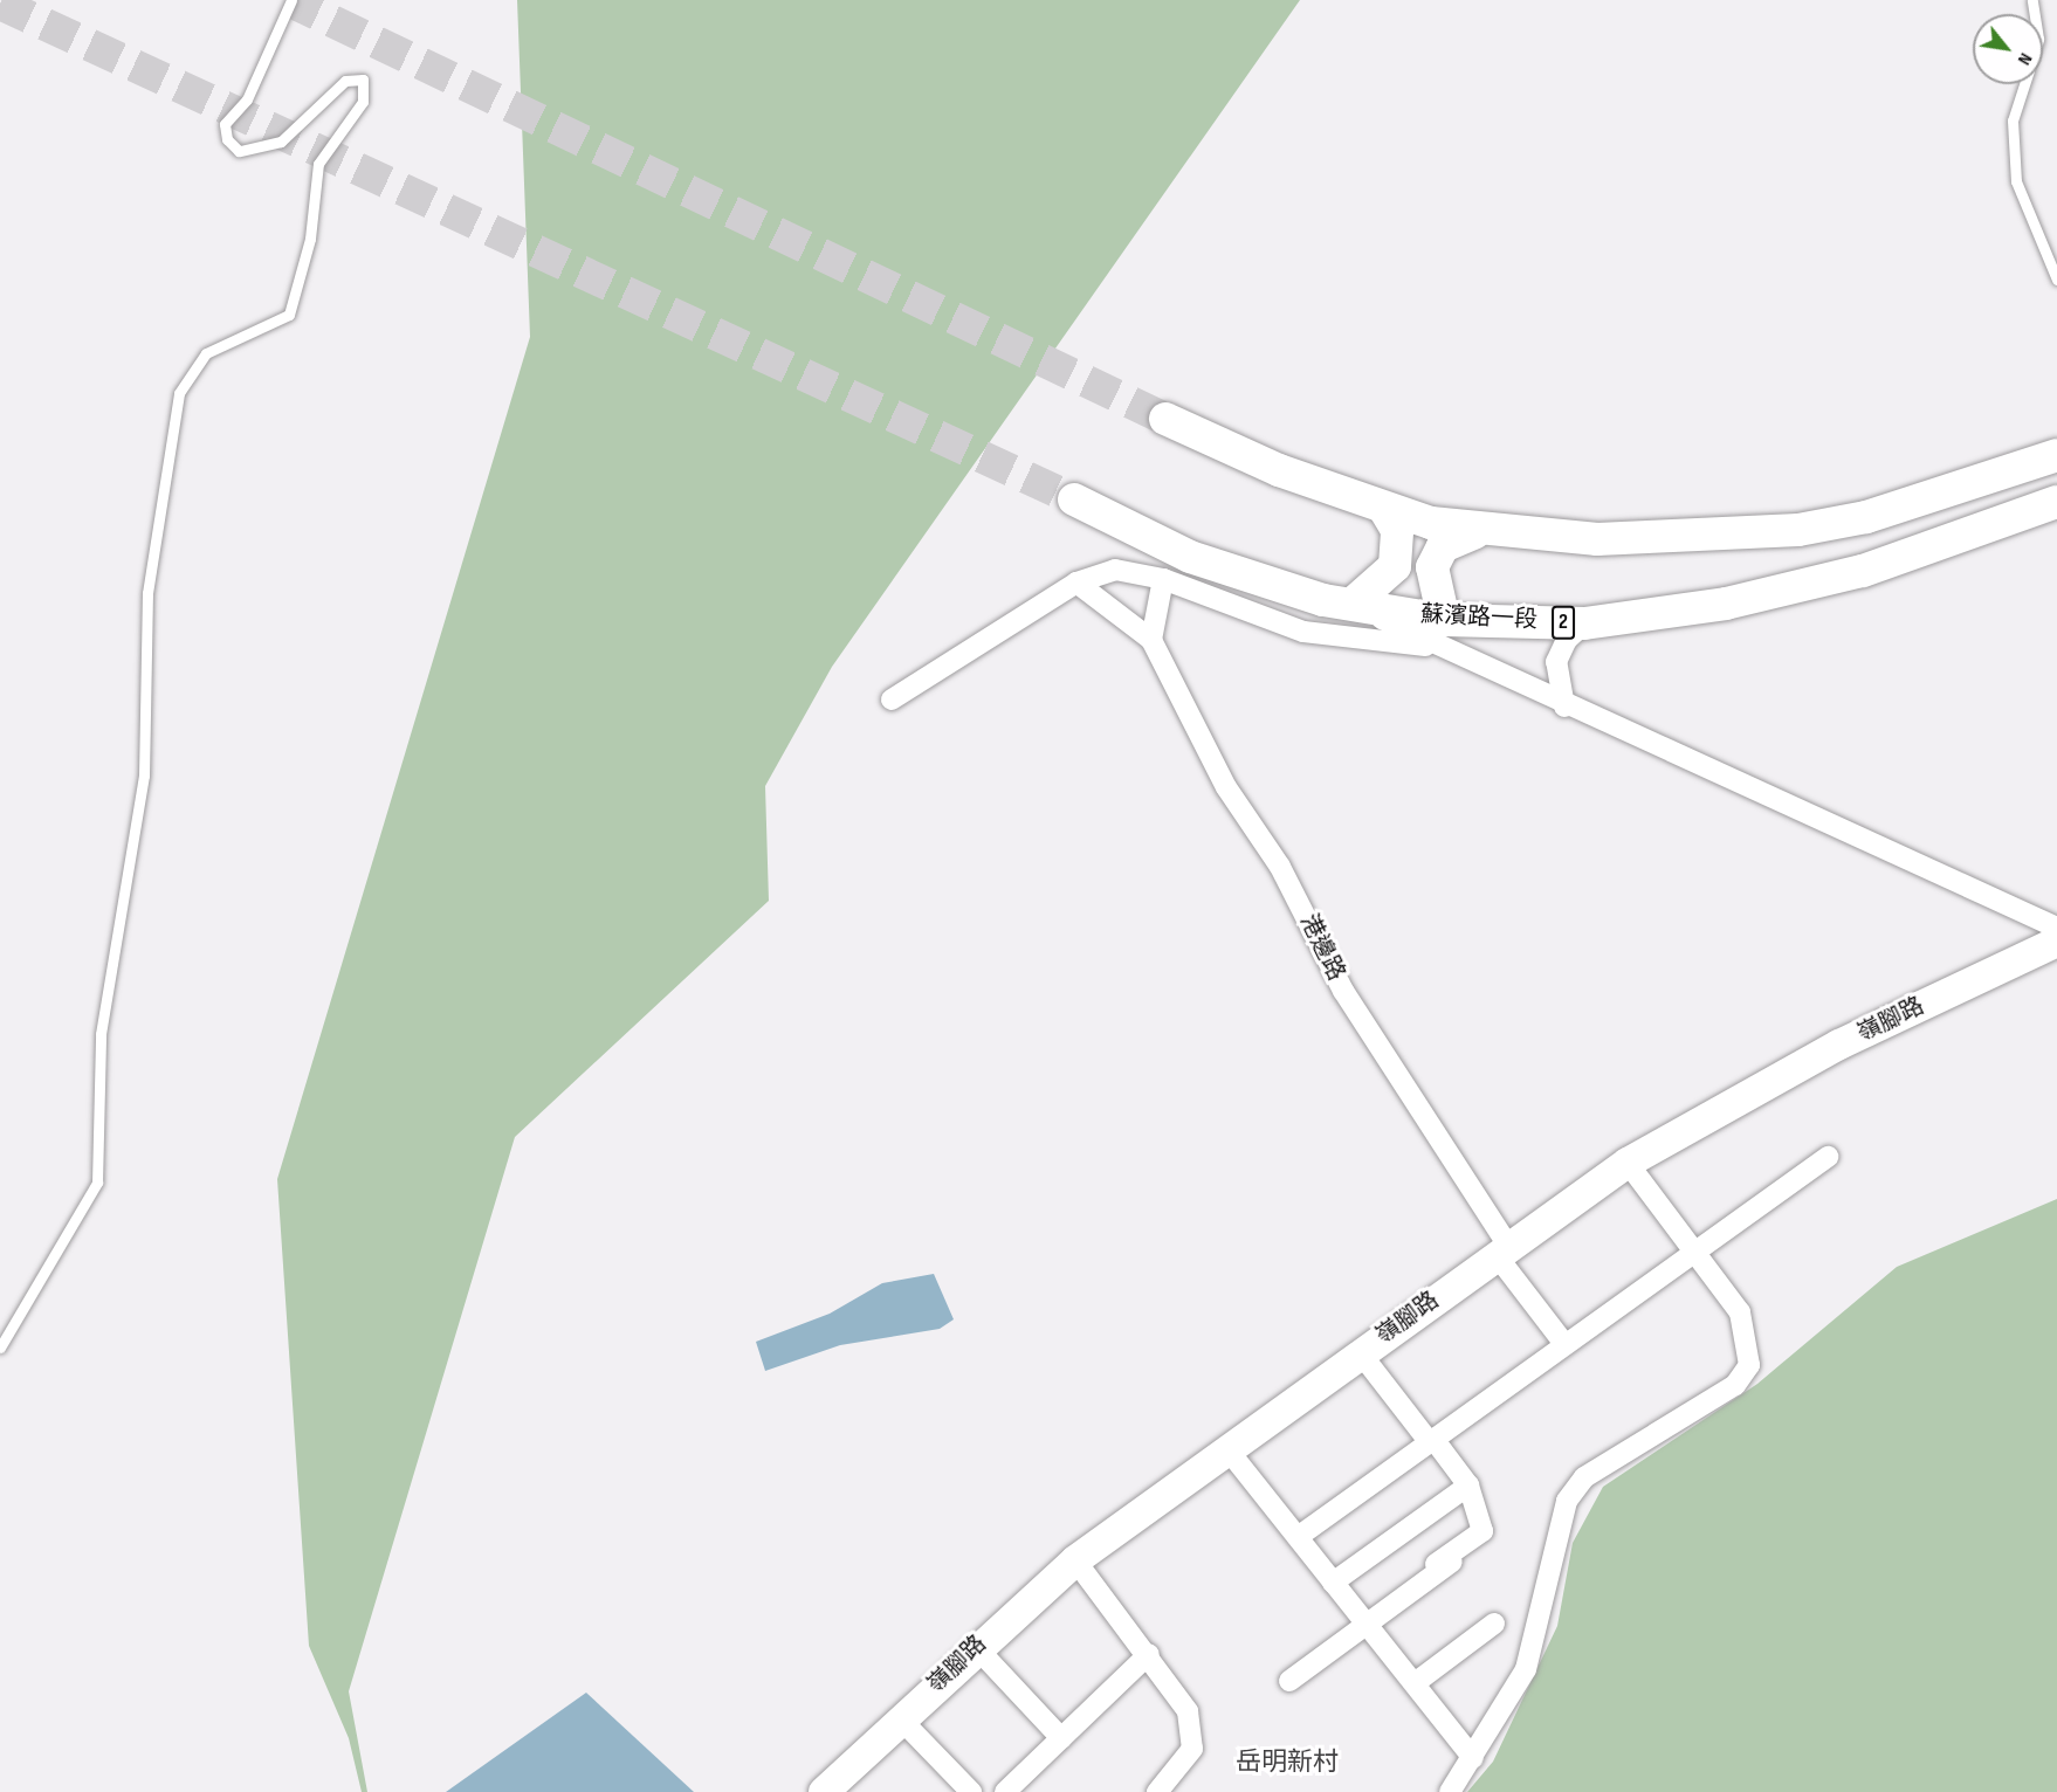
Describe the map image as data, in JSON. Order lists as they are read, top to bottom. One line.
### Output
{"streets":{"main road":["蘇濱路一段","2"],"street":["港邊路","嶺腳路"]},"crossings":[["港邊路","嶺腳路"]],"districts":["岳明新村"],"north":"bottom right"}
